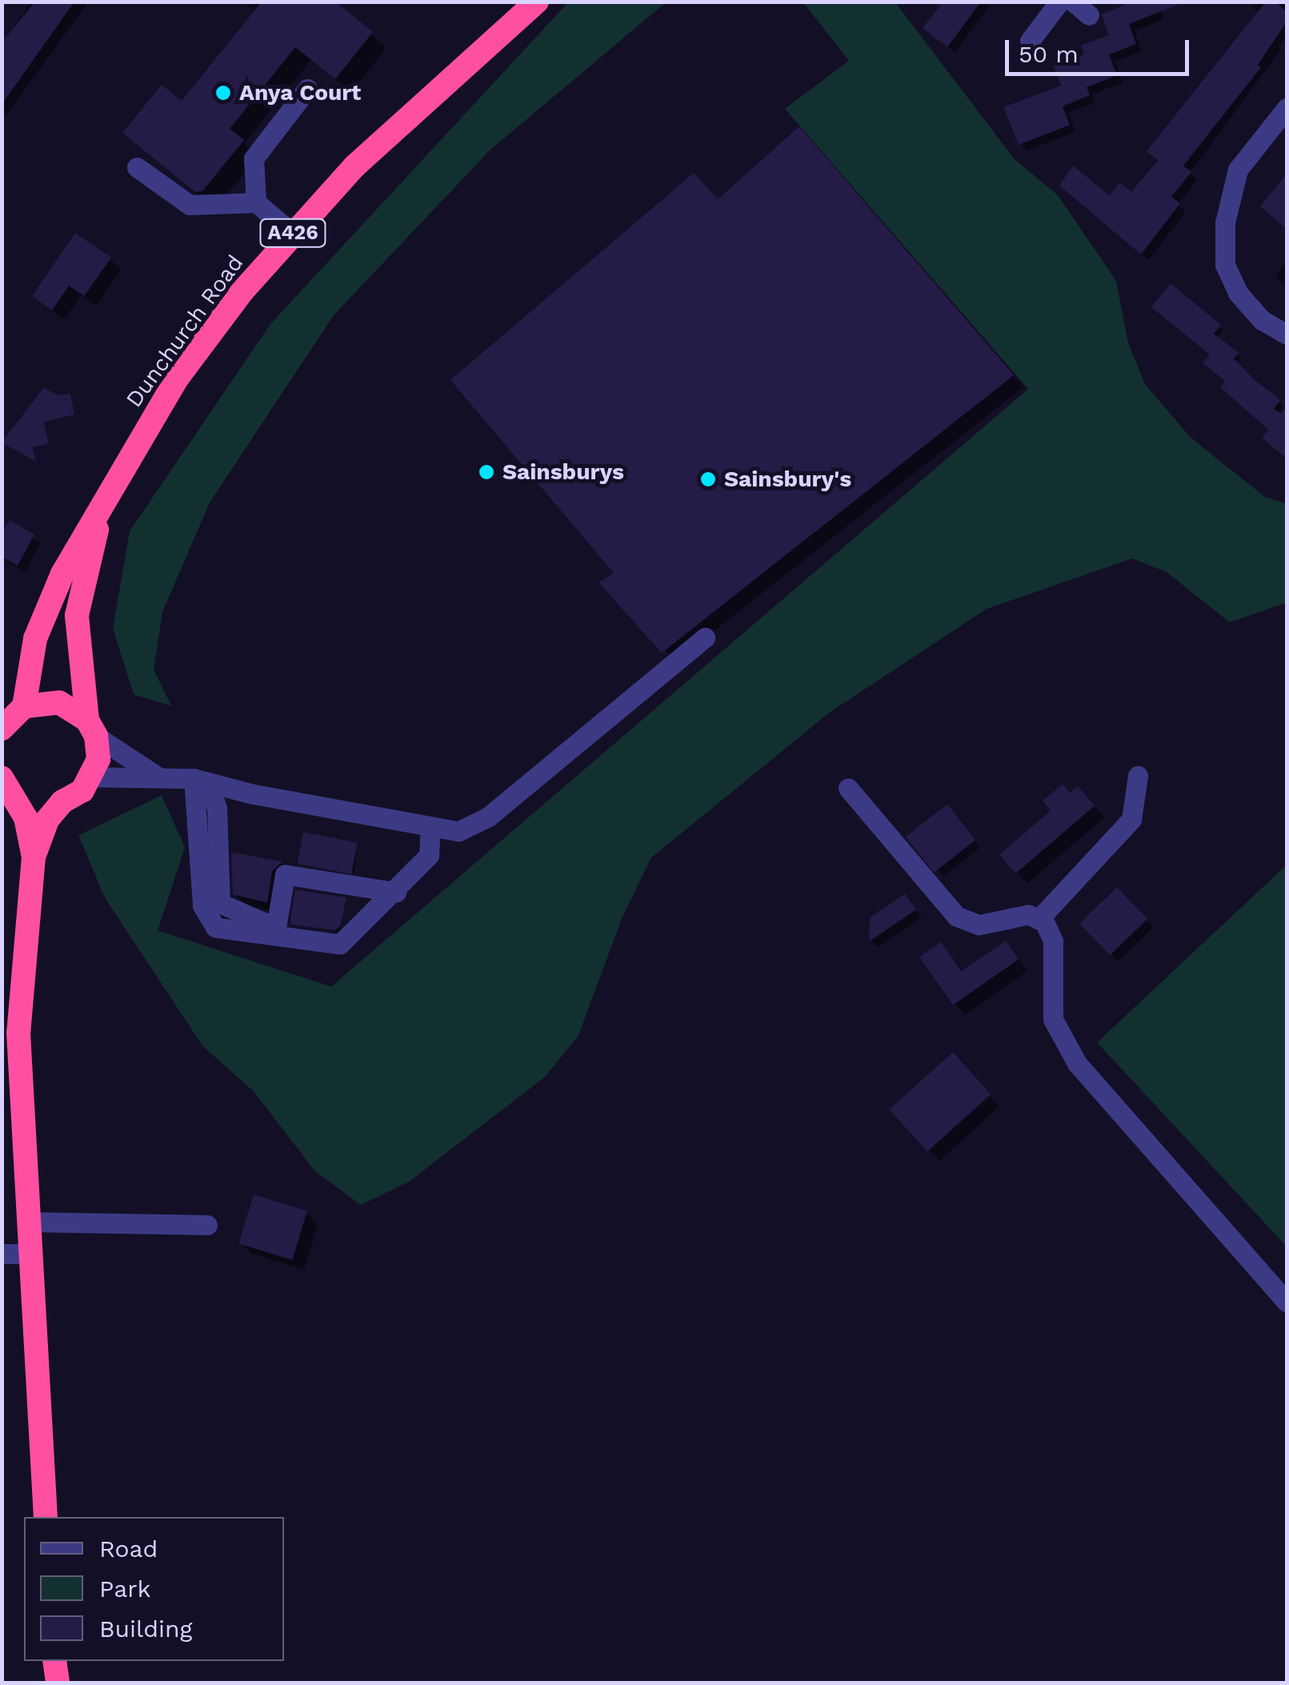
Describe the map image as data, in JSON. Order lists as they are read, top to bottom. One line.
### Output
{"streets":{"highway":["A426","Dunchurch Road"]},"places":["Anya Court","Sainsburys","Sainsbury's"],"legend":["Road","Park","Building"],"scale_bar":"50 m"}
